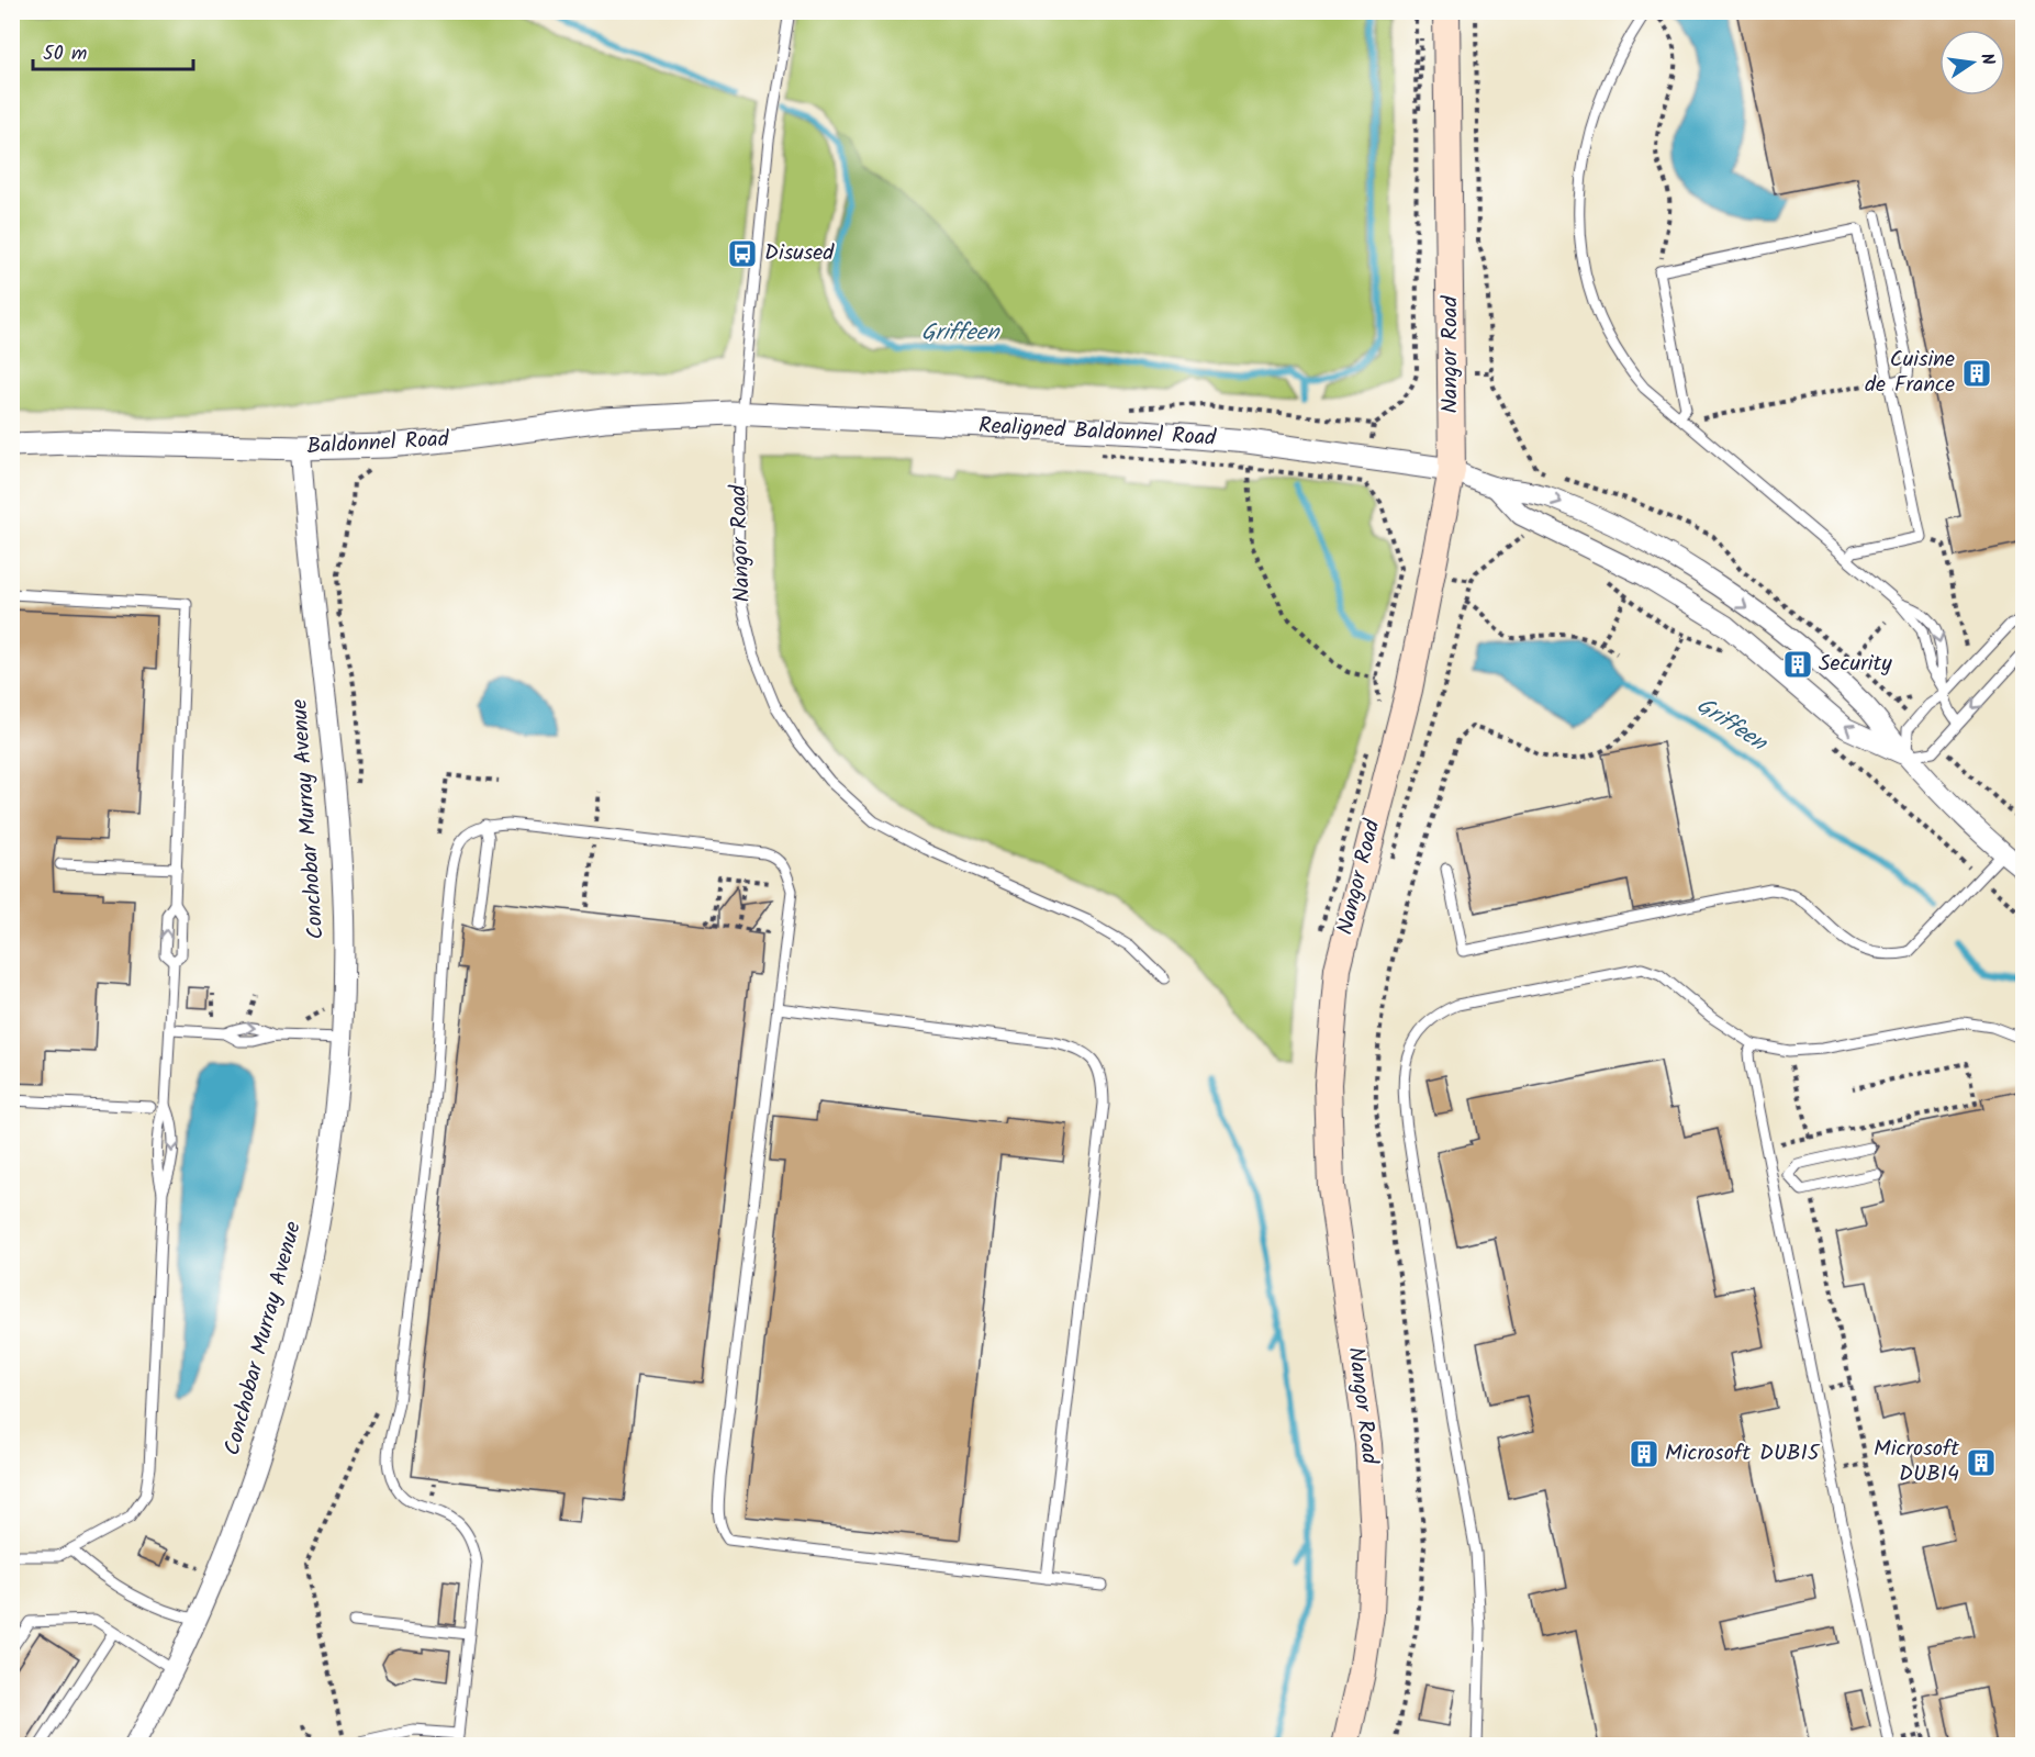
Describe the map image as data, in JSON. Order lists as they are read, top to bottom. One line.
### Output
{"streets":{"main road":["Nangor Road"],"street":["Realigned Baldonnel Road","Baldonnel Road","Conchobar Murray Avenue"]},"crossings":[["Nangor Road","Realigned Baldonnel Road"],["Nangor Road","Baldonnel Road"],["Realigned Baldonnel Road","Baldonnel Road"],["Baldonnel Road","Conchobar Murray Avenue"]],"water":["Griffeen"],"places":{"bus stop":["Disused"],"building":["Cuisine de France","Security","Microsoft DUB15","Microsoft DUB14"]},"scale_bar":"50 m","north":"right"}
